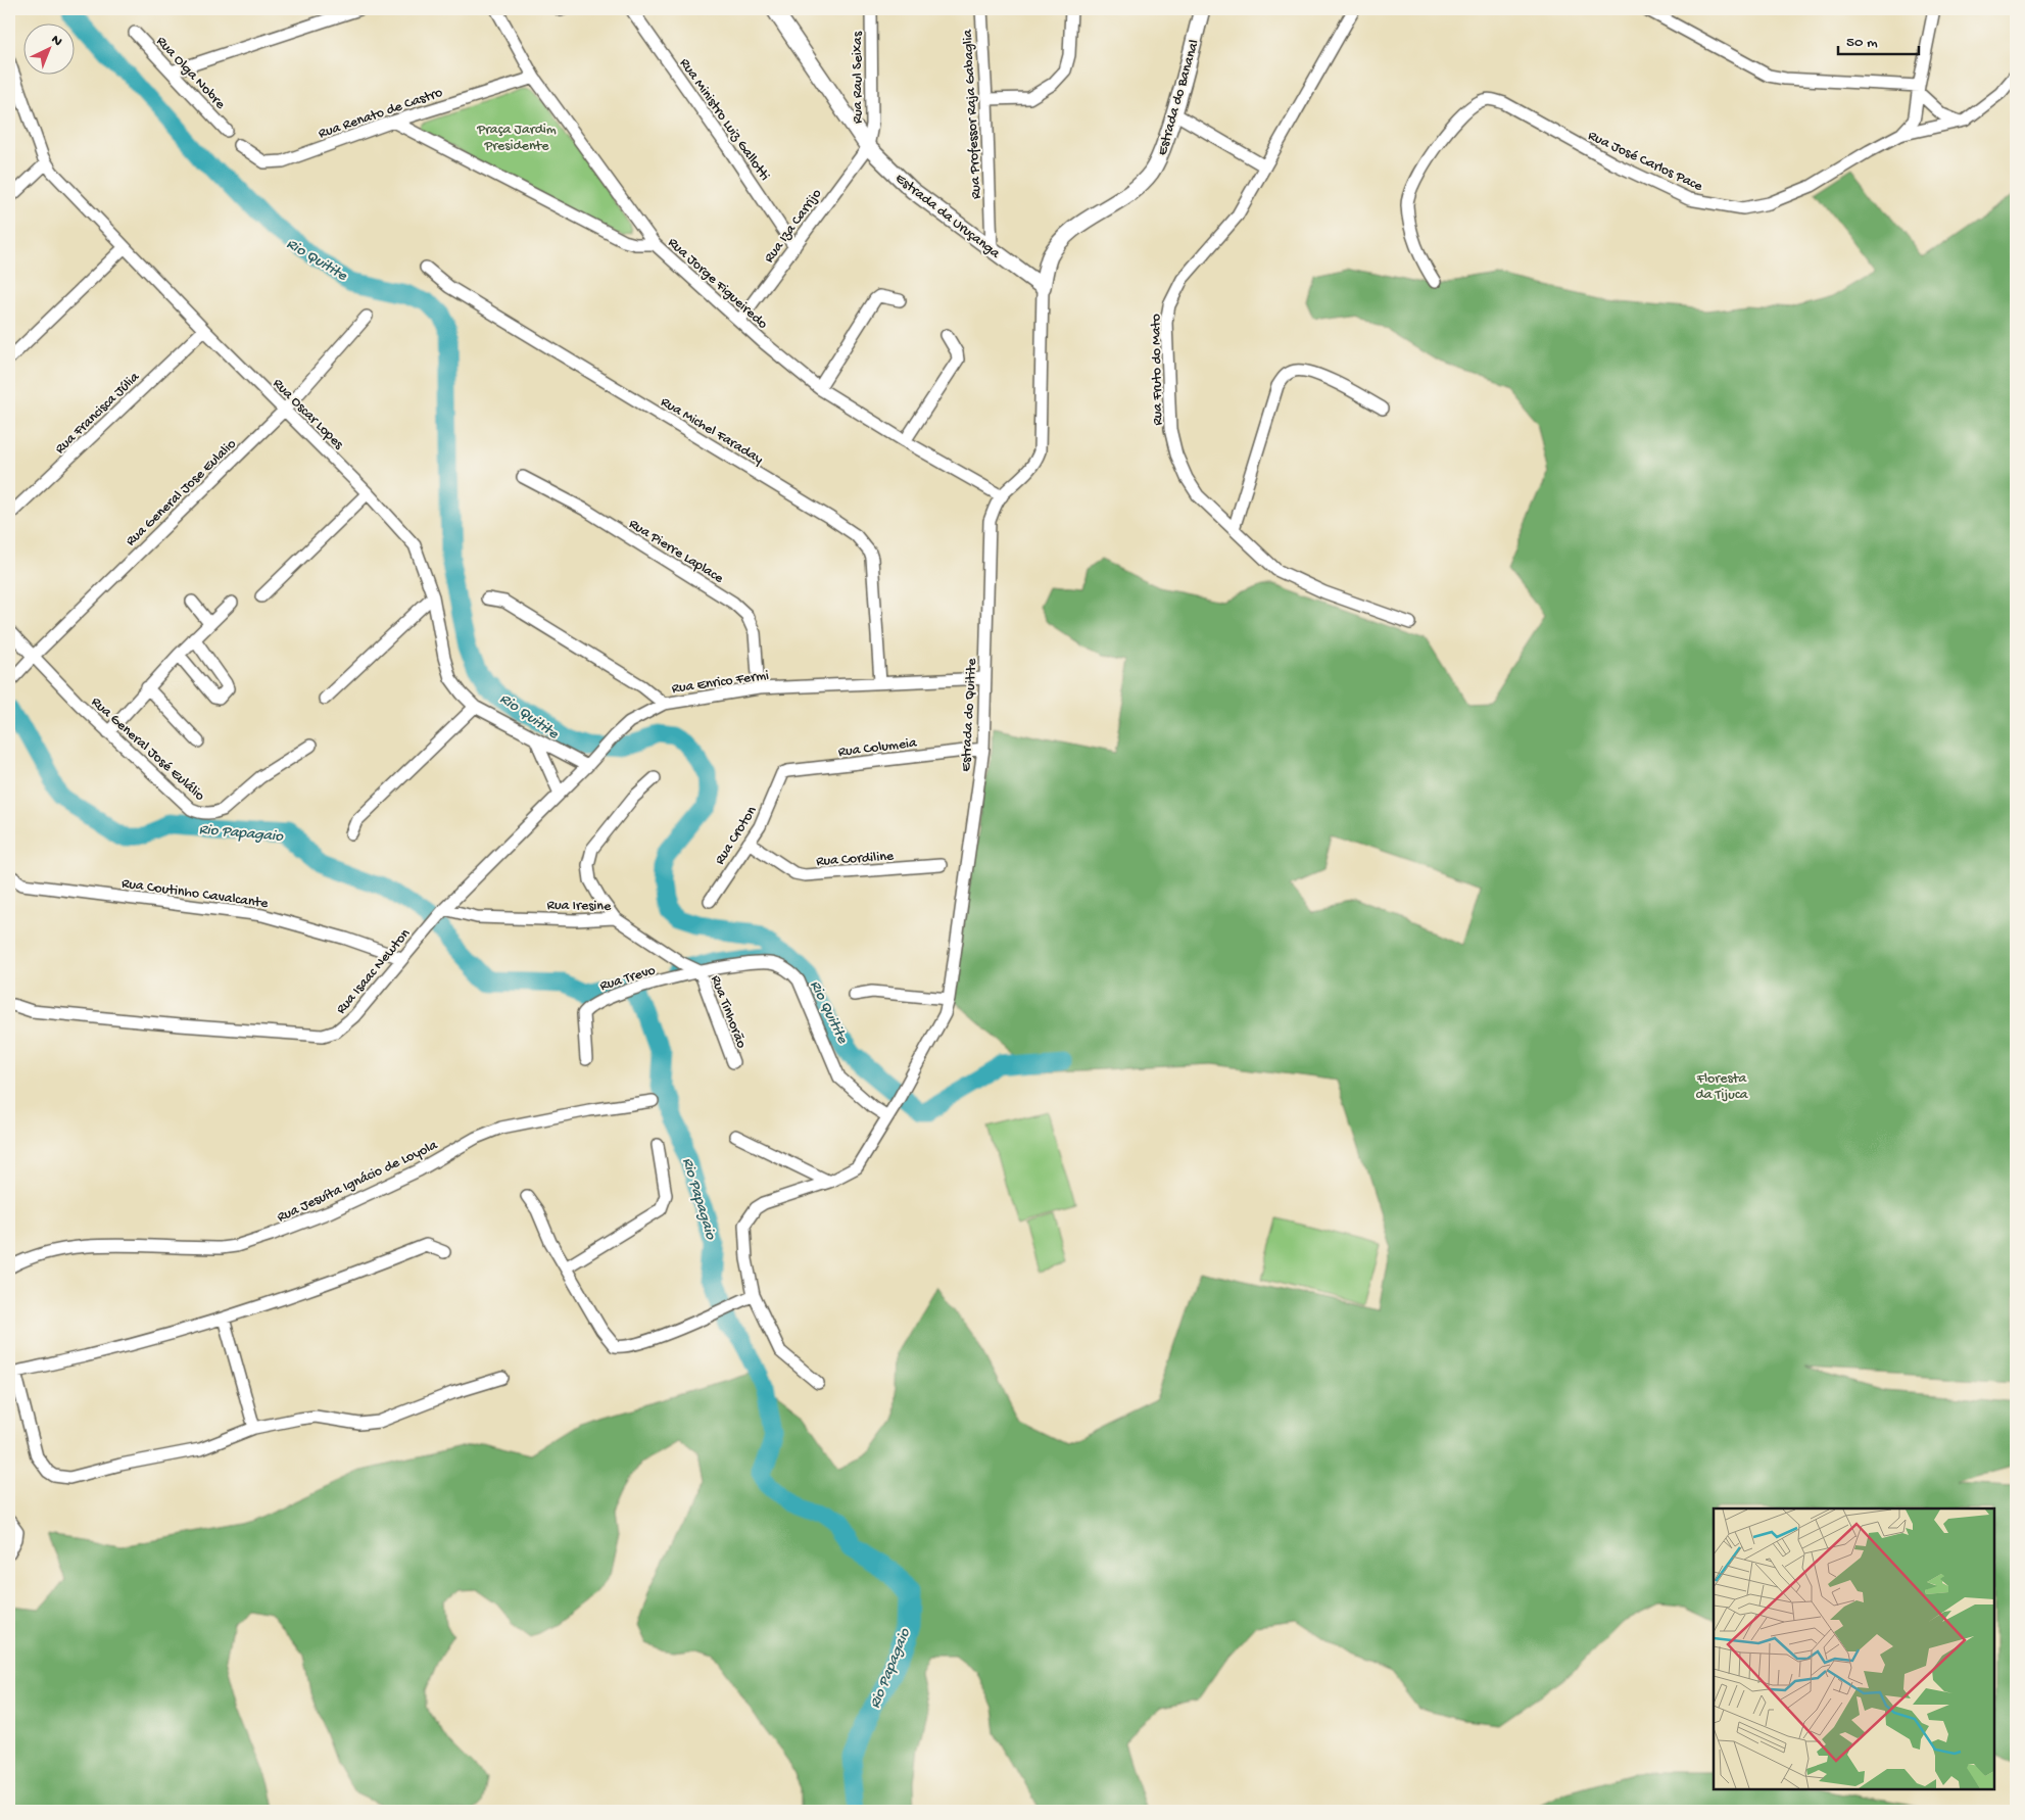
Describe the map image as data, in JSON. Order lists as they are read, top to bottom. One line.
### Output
{"streets":{"street":["Rua Olga Nobre","Rua Raul Seixas","Estrada do Bananal","Rua Renato de Castro","Rua Professor Raja Gabaglia","Rua Ministro Luiz Gallotti","Rua José Carlos Pace","Estrada da Uruçanga","Rua Iza Carrijo","Rua Jorge Figueiredo","Rua Fruto do Mato","Rua Francisca Júlia","Rua Oscar Lopes","Rua Michel Faraday","Rua General Jose Eulalio","Rua Pierre Laplace","Rua Enrico Fermi","Estrada do Quitite","Rua Columeia","Rua General José Eulálio","Rua Croton","Rua Cordiline","Rua Coutinho Cavalcante","Rua Iresine","Rua Isaac Newton","Rua Trevo","Rua Tinhorão","Rua Jesuíta Ignácio de Loyola"]},"crossings":[["Rua Raul Seixas","Estrada da Uruçanga"],["Rua Raul Seixas","Rua Iza Carrijo"],["Estrada do Bananal","Estrada da Uruçanga"],["Estrada do Bananal","Estrada do Quitite"],["Rua Renato de Castro","Rua Jorge Figueiredo"],["Rua Professor Raja Gabaglia","Estrada da Uruçanga"],["Rua Ministro Luiz Gallotti","Rua Iza Carrijo"],["Estrada da Uruçanga","Rua Iza Carrijo"],["Estrada da Uruçanga","Estrada do Quitite"],["Rua Iza Carrijo","Rua Jorge Figueiredo"],["Rua Jorge Figueiredo","Estrada do Quitite"],["Rua Francisca Júlia","Rua Oscar Lopes"],["Rua Oscar Lopes","Rua General Jose Eulalio"],["Rua Oscar Lopes","Rua Isaac Newton"],["Rua Michel Faraday","Rua Enrico Fermi"],["Rua General Jose Eulalio","Rua General José Eulálio"],["Rua Pierre Laplace","Rua Enrico Fermi"],["Rua Enrico Fermi","Estrada do Quitite"],["Rua Enrico Fermi","Rua Isaac Newton"],["Estrada do Quitite","Rua Columeia"],["Estrada do Quitite","Rua Trevo"],["Rua Columeia","Rua Croton"],["Rua Croton","Rua Cordiline"],["Rua Coutinho Cavalcante","Rua Isaac Newton"],["Rua Iresine","Rua Isaac Newton"],["Rua Iresine","Rua Trevo"],["Rua Iresine","Rua Tinhorão"],["Rua Trevo","Rua Tinhorão"]],"water":["Rio Quitite","Rio Papagaio"],"parks":["Praça Jardim Presidente","Floresta da Tijuca"],"scale_bar":"50 m","north":"top right"}
